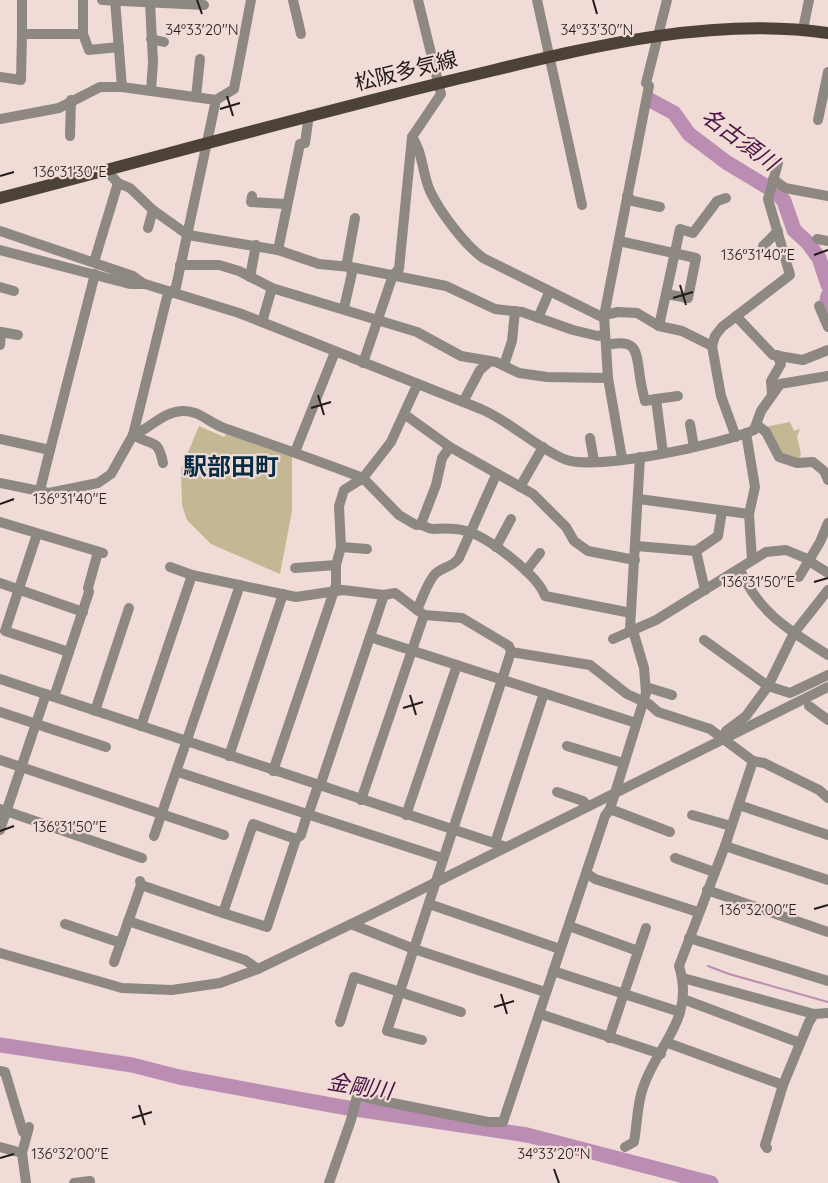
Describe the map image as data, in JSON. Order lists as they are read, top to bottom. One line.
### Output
{"streets":{"main road":["松阪多気線"]},"districts":["駅部田町"],"water":["名古須川","金剛川"],"coordinates":["34°33'20\"N","34°33'30\"N","136°31'30\"E","136°31'40\"E","136°31'50\"E","136°32'00\"E"]}
